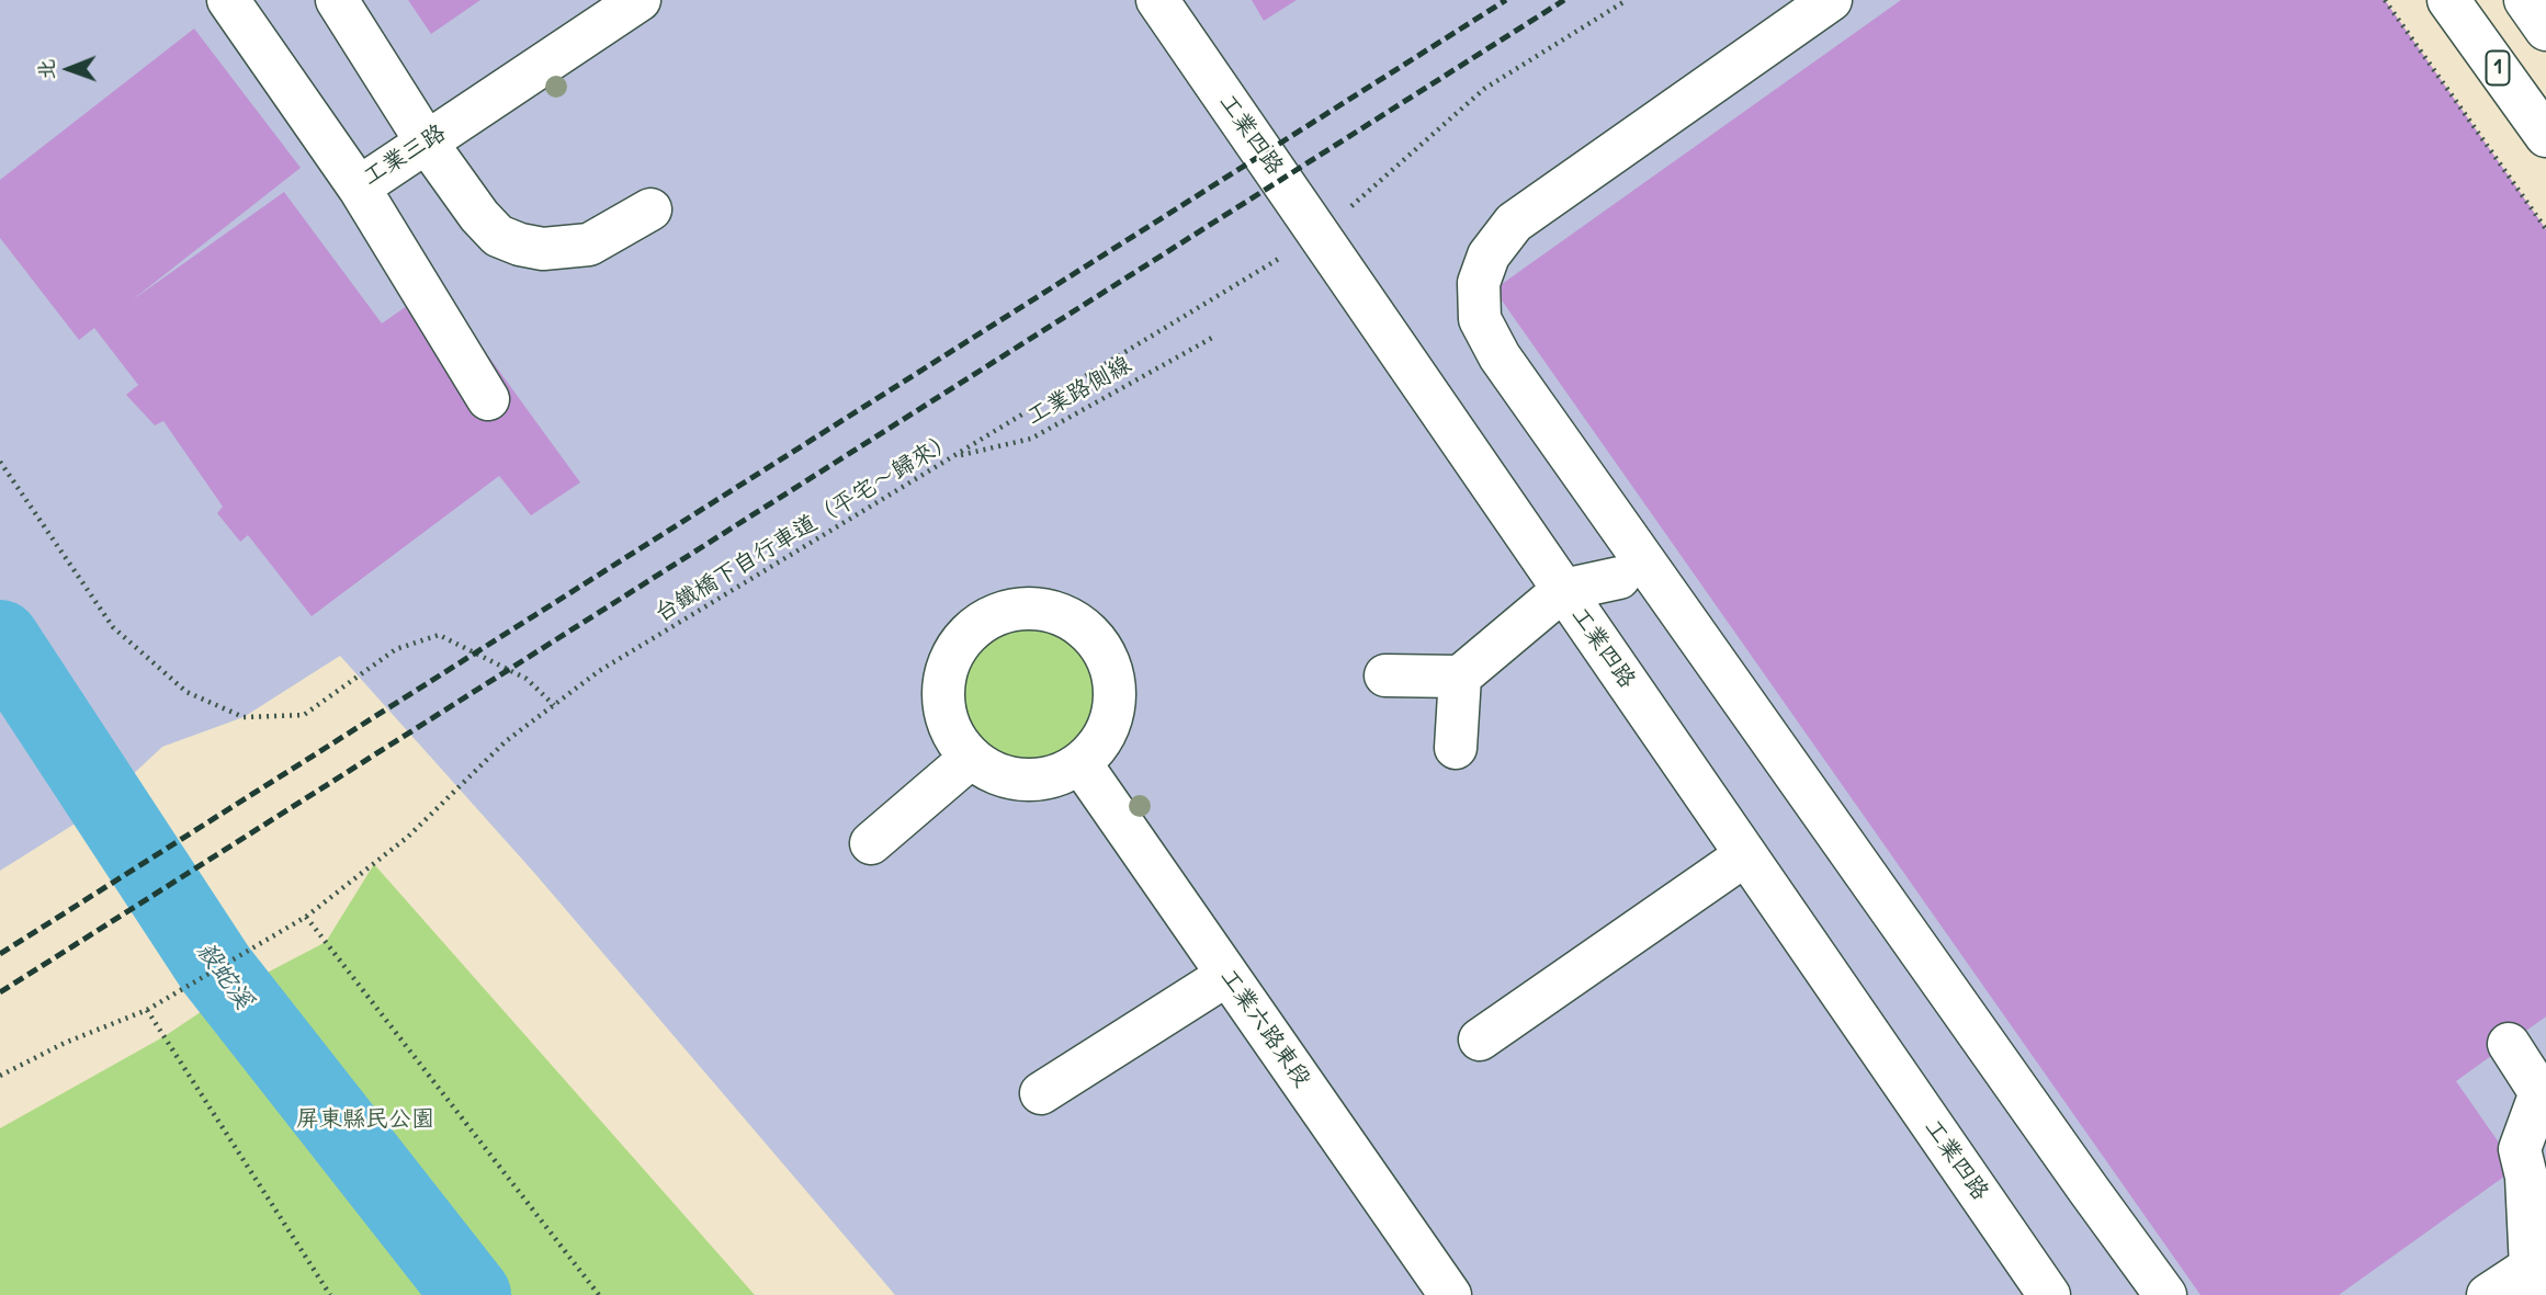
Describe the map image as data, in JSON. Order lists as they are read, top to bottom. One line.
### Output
{"streets":{"street":["1","工業四路","工業三路","工業六路東段"],"path":["工業路側線","台鐵橋下自行車道（平宅～歸來）"]},"crossings":[["工業四路","台鐵橋下自行車道（平宅～歸來）"],["工業路側線","台鐵橋下自行車道（平宅～歸來）"]],"water":["殺蛇溪"],"parks":["屏東縣民公園"],"north":"left"}
